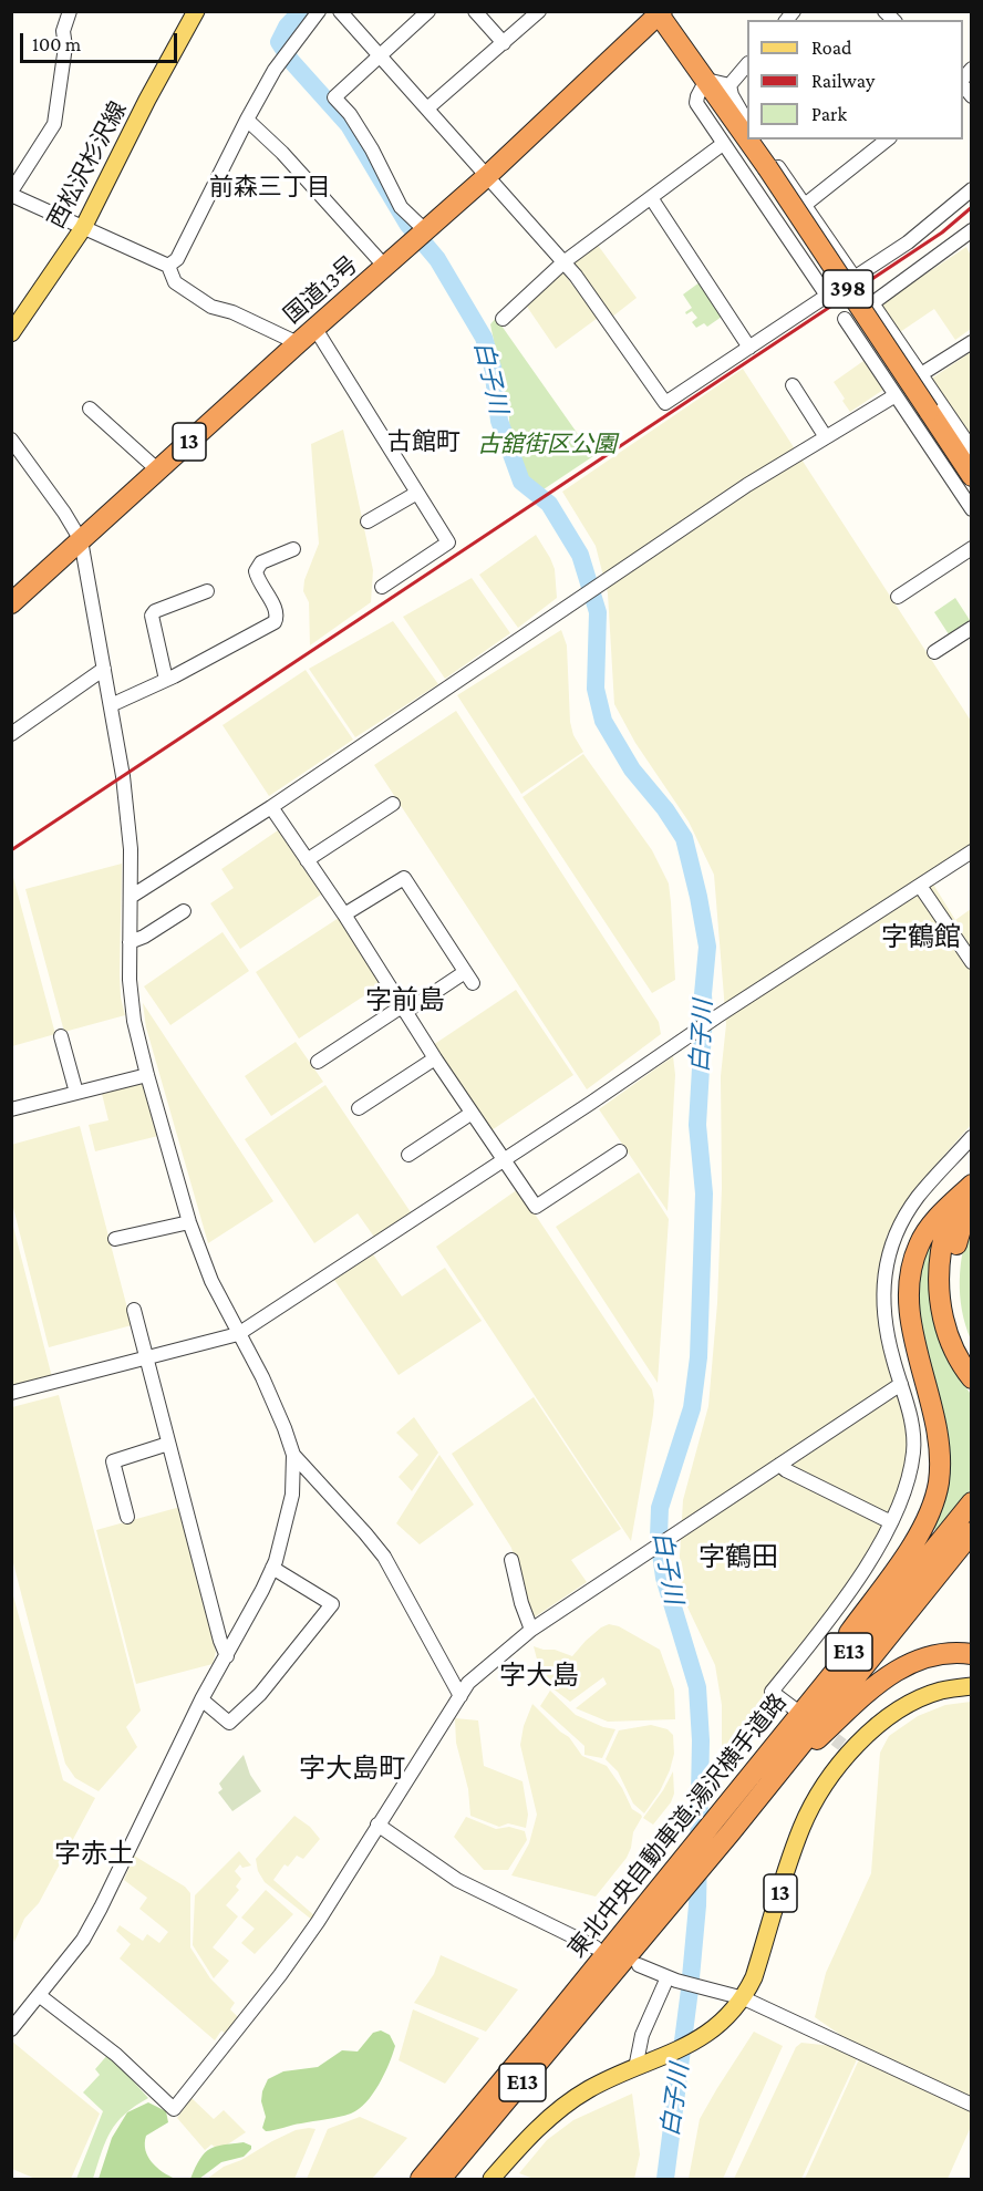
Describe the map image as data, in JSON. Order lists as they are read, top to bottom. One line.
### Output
{"streets":{"highway":["398","国道13号","13","E13","東北中央自動車道;湯沢横手道路"],"main road":["西松沢杉沢線"]},"crossings":[["398","国道13号"]],"districts":["前森三丁目","古館町","字鶴館","字前島","字鶴田","字大島","字大島町","字赤土"],"water":["白子川"],"parks":["古舘街区公園"],"legend":["Road","Railway","Park"],"scale_bar":"100 m"}
